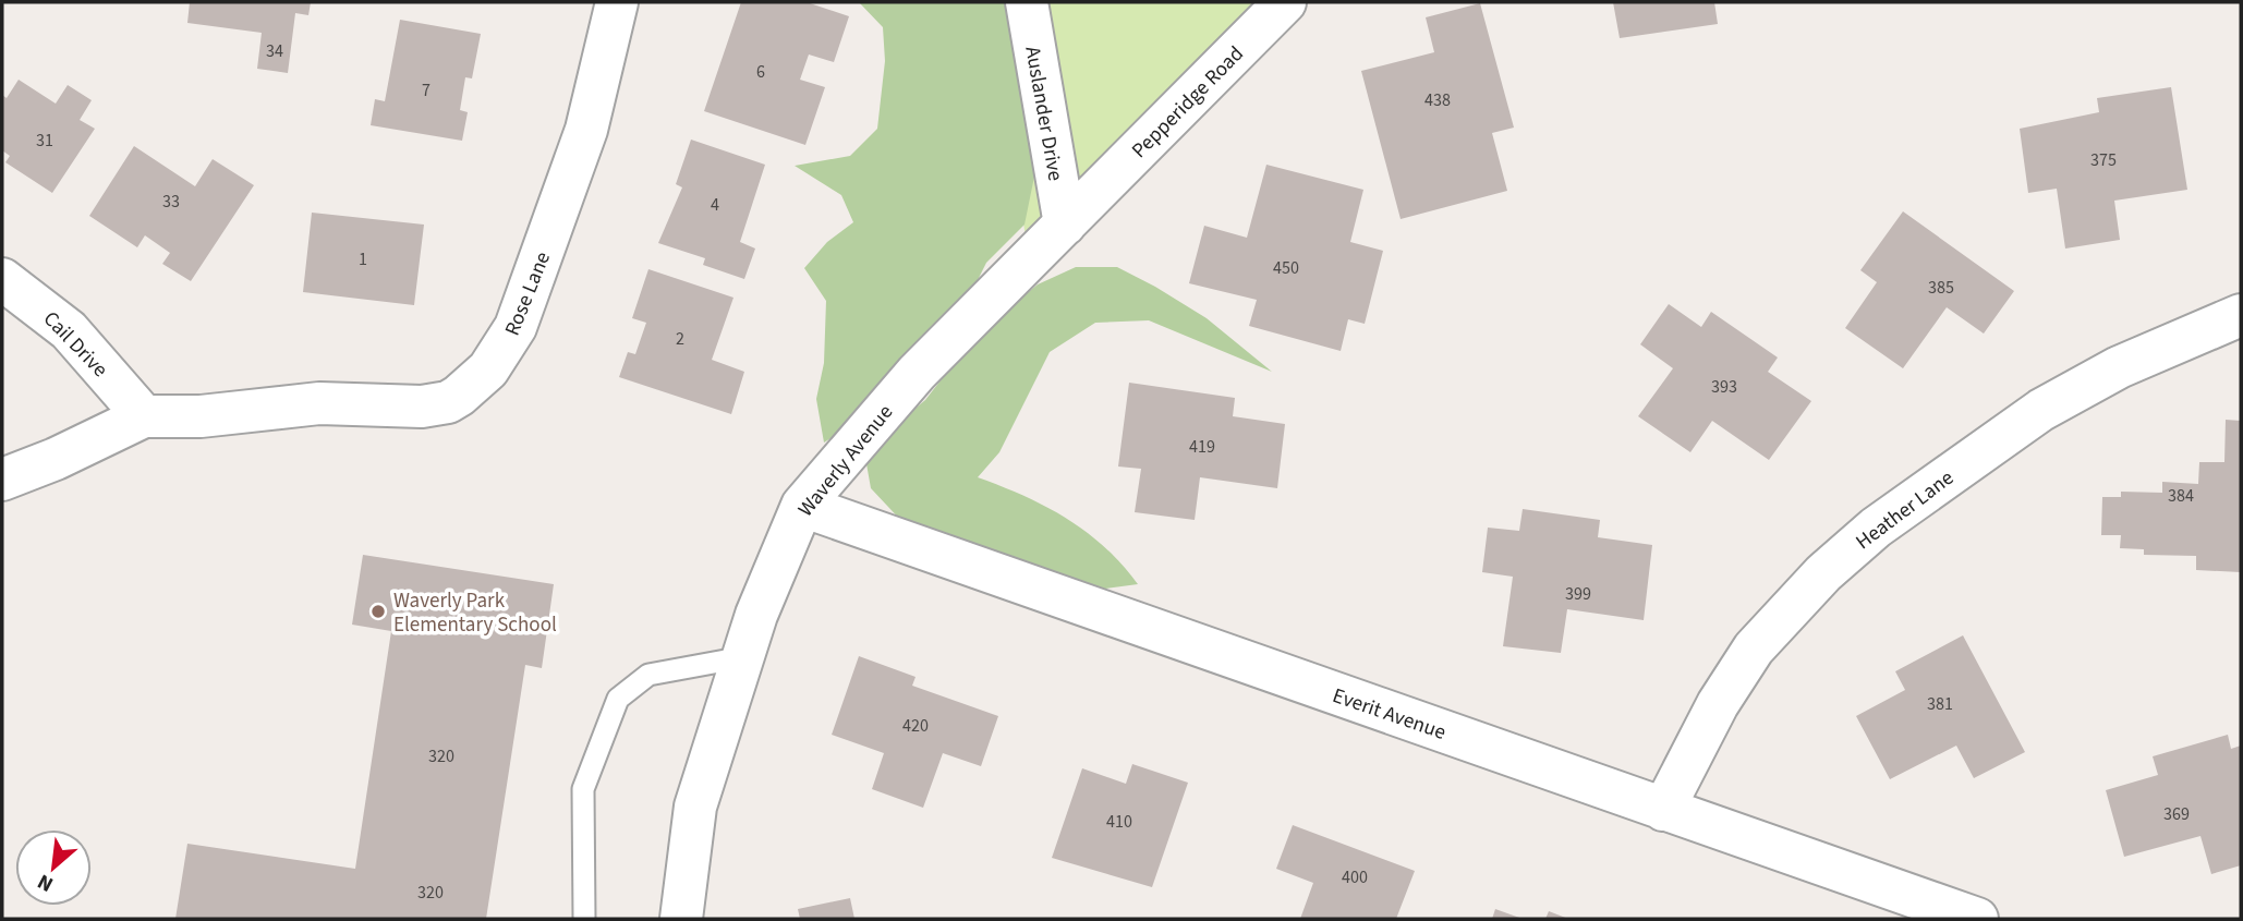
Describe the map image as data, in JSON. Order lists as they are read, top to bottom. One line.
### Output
{"streets":{"street":["Pepperidge Road","Auslander Drive","Rose Lane","Cail Drive","Waverly Avenue","Heather Lane","Everit Avenue"]},"crossings":[["Pepperidge Road","Auslander Drive"],["Pepperidge Road","Waverly Avenue"],["Auslander Drive","Waverly Avenue"],["Rose Lane","Cail Drive"],["Waverly Avenue","Everit Avenue"],["Heather Lane","Everit Avenue"]],"places":["Waverly Park Elementary School"],"house_numbers":["34","6","7","438","31","375","33","4","1","450","385","2","393","419","384","399","381","420","320","369","410","400","320"],"north":"bottom left"}
